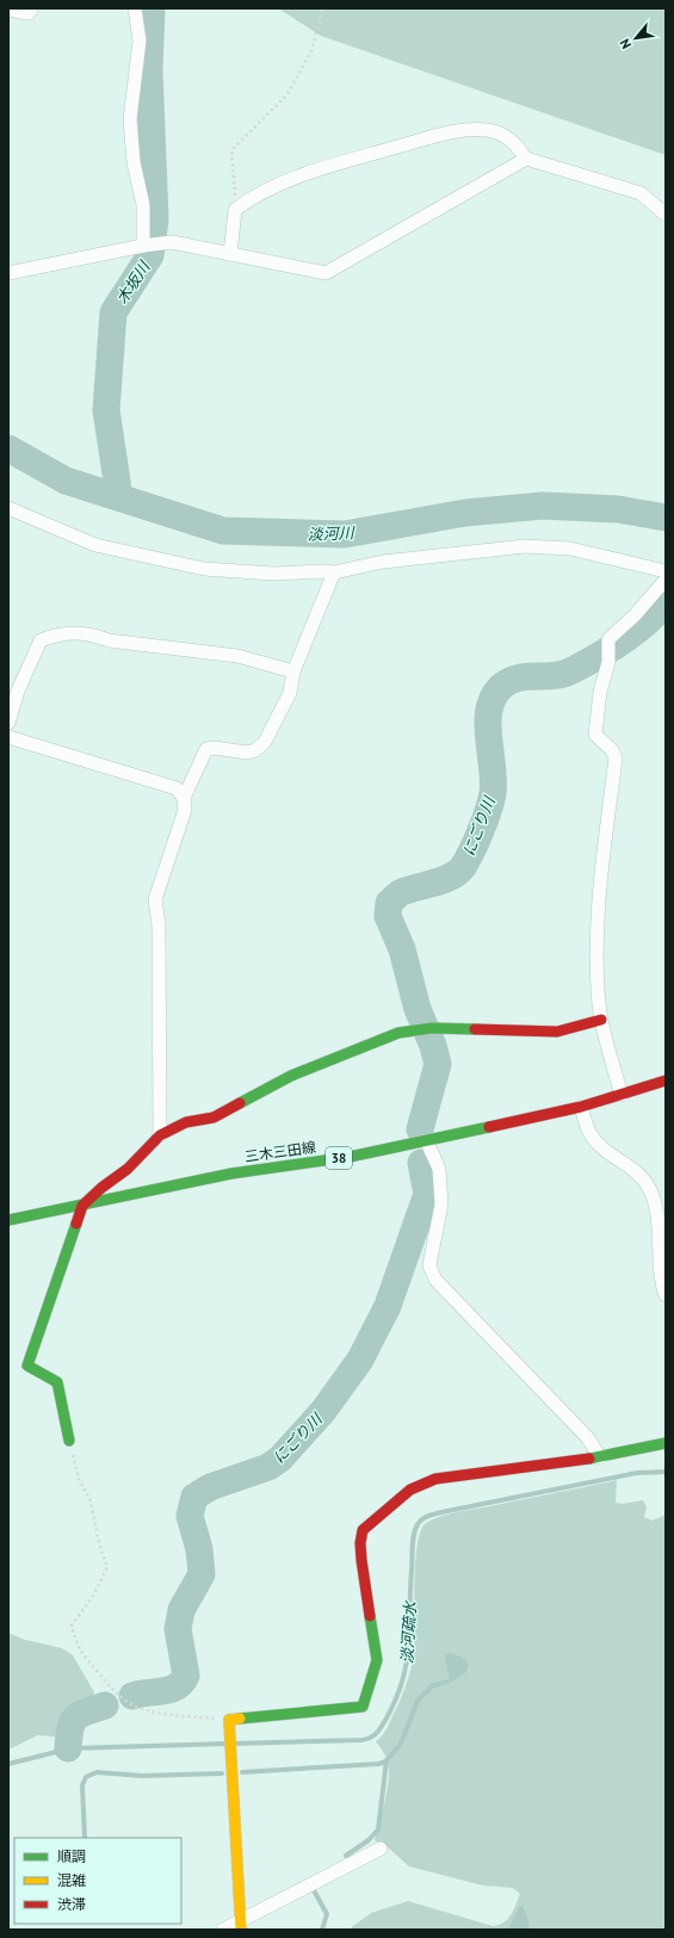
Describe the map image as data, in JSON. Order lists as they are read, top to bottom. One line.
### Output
{"streets":{"street":["三木三田線","38"]},"water":["木坂川","淡河川","にごり川","淡河疏水"],"legend":["順調","混雑","渋滞"],"north":"bottom left"}
